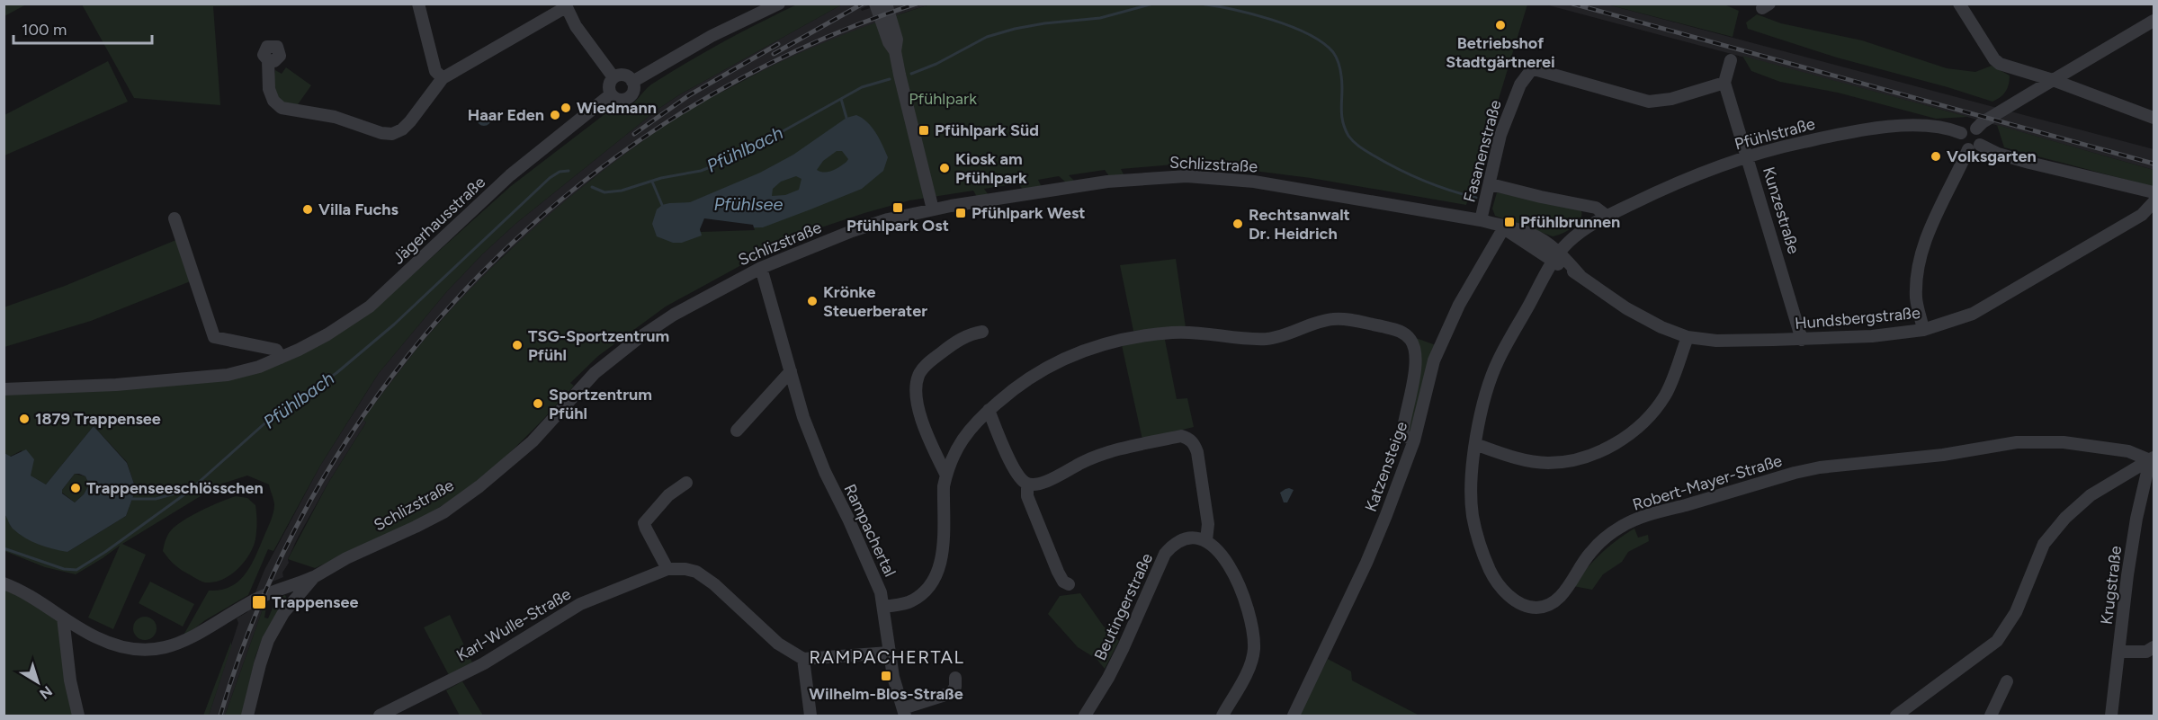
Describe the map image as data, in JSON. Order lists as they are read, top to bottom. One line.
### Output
{"streets":{"street":["Pfühlstraße","Fasanenstraße","Schlizstraße","Kunzestraße","Jägerhausstraße","Hundsbergstraße","Katzensteige","Robert-Mayer-Straße","Rampachertal","Krugstraße","Beutingerstraße","Karl-Wulle-Straße"]},"crossings":[["Pfühlstraße","Schlizstraße"],["Pfühlstraße","Kunzestraße"],["Pfühlstraße","Hundsbergstraße"],["Pfühlstraße","Robert-Mayer-Straße"],["Fasanenstraße","Schlizstraße"],["Fasanenstraße","Kunzestraße"],["Schlizstraße","Hundsbergstraße"],["Schlizstraße","Katzensteige"],["Schlizstraße","Robert-Mayer-Straße"],["Schlizstraße","Rampachertal"],["Kunzestraße","Hundsbergstraße"],["Hundsbergstraße","Robert-Mayer-Straße"],["Robert-Mayer-Straße","Krugstraße"]],"districts":["RAMPACHERTAL"],"water":["Pfühlbach","Pfühlsee"],"parks":["Pfühlpark"],"places":{"other":["Betriebshof Stadtgärtnerei","Wiedmann","Haar Eden","Volksgarten","Kiosk am Pfühlpark","Villa Fuchs","Rechtsanwalt Dr. Heidrich","Krönke Steuerberater","TSG-Sportzentrum Pfühl","Sportzentrum Pfühl","1879 Trappensee","Trappenseeschlösschen"],"transit":["Pfühlpark Süd","Pfühlpark Ost","Pfühlpark West","Pfühlbrunnen","Trappensee","Wilhelm-Blos-Straße"]},"scale_bar":"100 m","north":"bottom right"}
